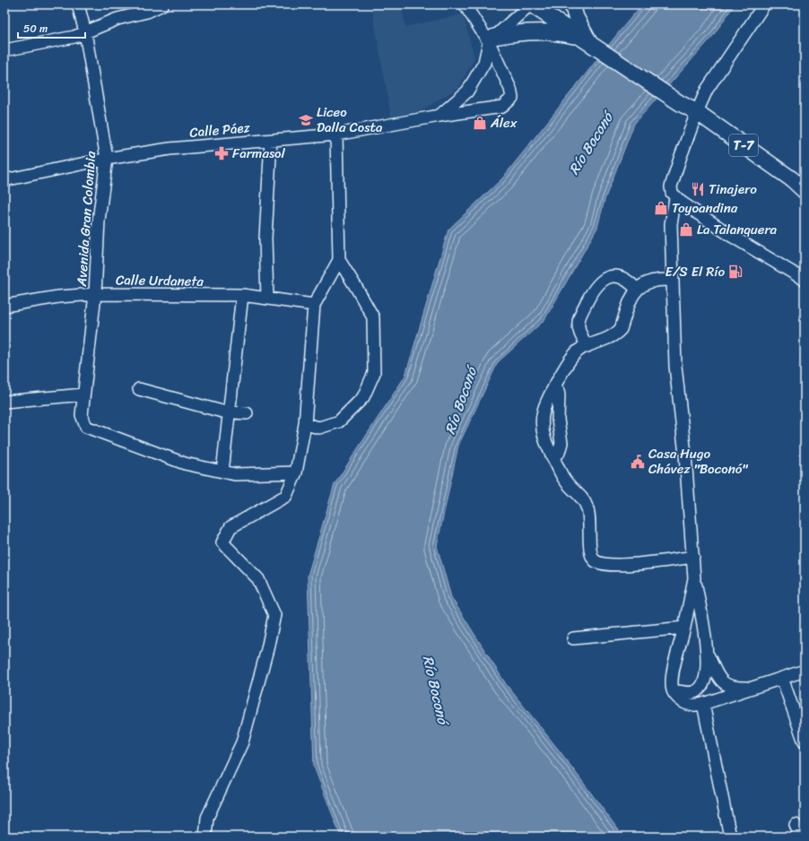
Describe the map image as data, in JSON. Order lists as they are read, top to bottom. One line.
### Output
{"streets":{"main road":["T-7"],"street":["Calle Páez","Avenida Gran Colombia","Calle Urdaneta"]},"crossings":[["Calle Páez","Avenida Gran Colombia"],["Avenida Gran Colombia","Calle Urdaneta"]],"water":["Río Boconó"],"places":{"school or university":["Liceo Dalla Costa"],"shop":["Álex","Toyoandina","La Talanquera"],"pharmacy":["Farmasol"],"restaurant":["Tinajero"],"fuel station":["E/S El Río"],"public building":["Casa Hugo Chávez \"Boconó\""]},"scale_bar":"50 m"}
